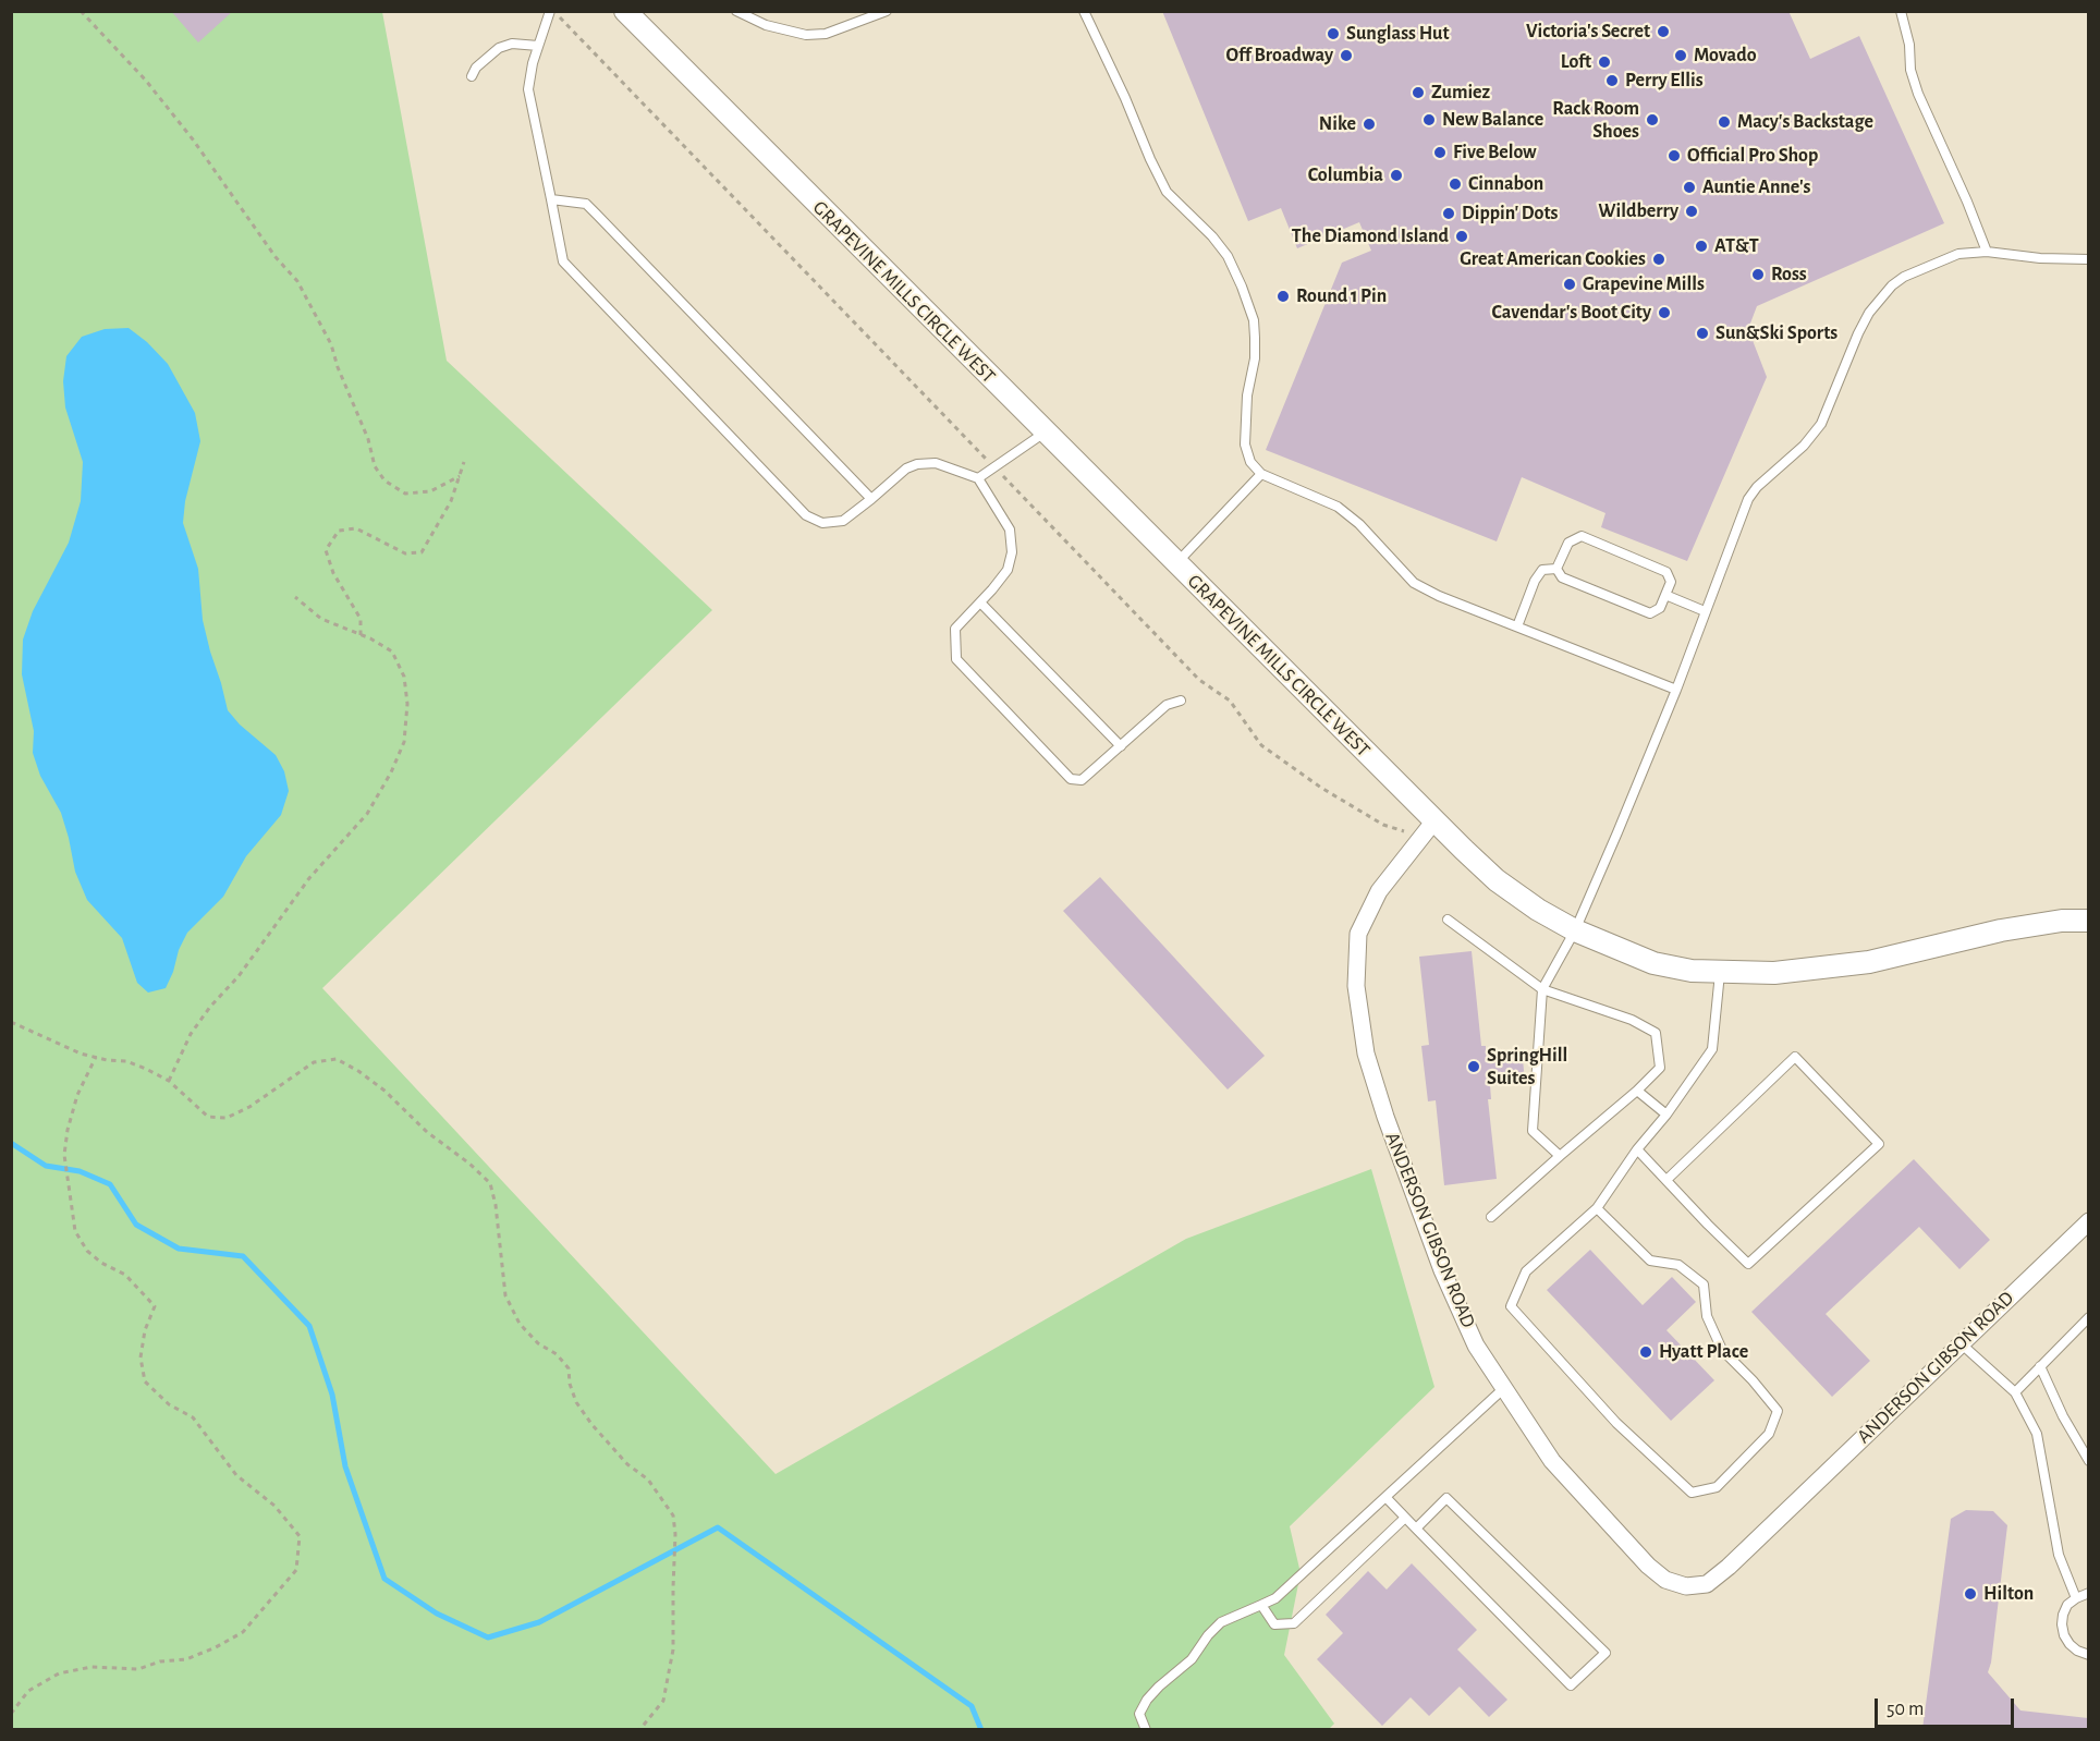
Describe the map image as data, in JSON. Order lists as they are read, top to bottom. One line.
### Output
{"streets":{"street":["GRAPEVINE MILLS CIRCLE WEST","ANDERSON GIBSON ROAD"]},"crossings":[["GRAPEVINE MILLS CIRCLE WEST","ANDERSON GIBSON ROAD"]],"places":["Victoria's Secret","Sunglass Hut","Off Broadway","Movado","Loft","Perry Ellis","Zumiez","New Balance","Rack Room Shoes","Macy's Backstage","Nike","Five Below","Official Pro Shop","Columbia","Cinnabon","Auntie Anne's","Wildberry","Dippin' Dots","The Diamond Island","AT&T","Great American Cookies","Ross","Grapevine Mills","Round 1 Pin","Cavendar's Boot City","Sun&Ski Sports","SpringHill Suites","Hyatt Place","Hilton"],"scale_bar":"50 m"}
